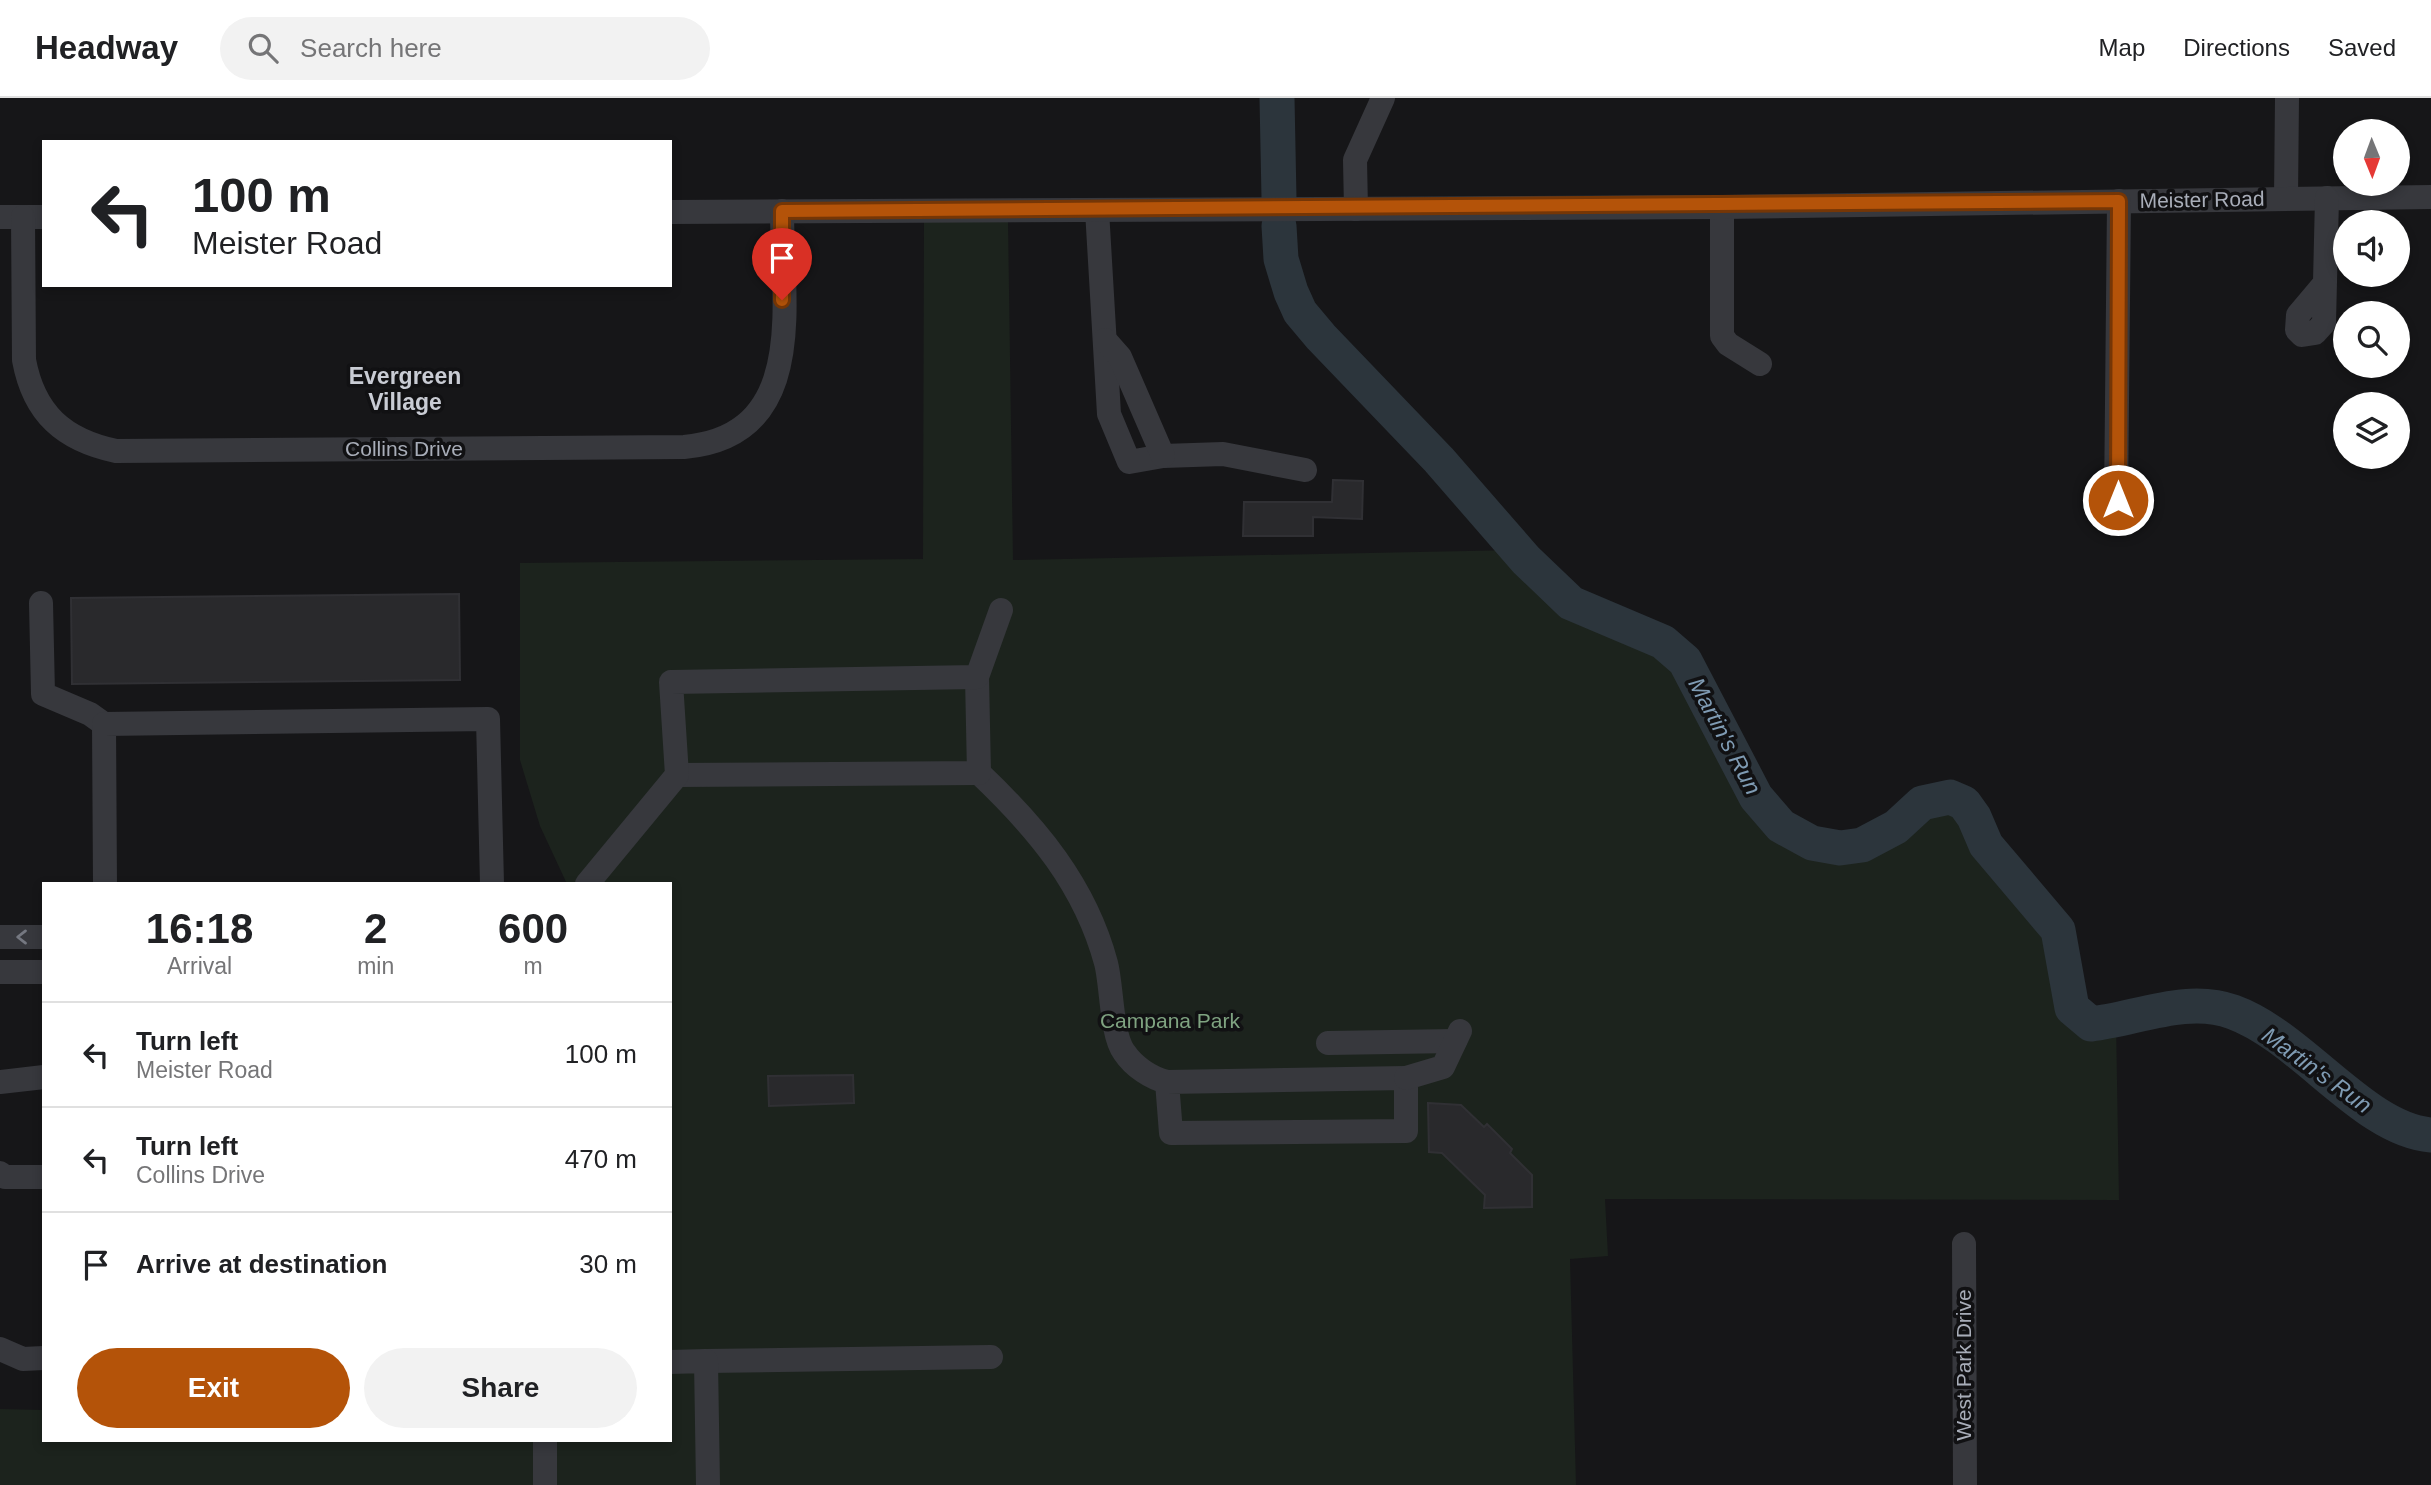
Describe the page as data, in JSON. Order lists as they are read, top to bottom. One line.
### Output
{"streets":{"street":["Meister Road","Collins Drive","West Park Drive"]},"crossings":[["Meister Road","Collins Drive"]],"districts":["Evergreen Village"],"water":["Martin's Run"],"parks":["Campana Park"],"north":"bottom","page":{"header":"Headway","search":"Search here","nav":["Map","Directions","Saved"],"turn":["100 m","Meister Road"],"eta":["16:18","Arrival","2","min","600","m"],"list":[{"name":"Turn left","note":"Meister Road","value":"100 m"},{"name":"Turn left","note":"Collins Drive","value":"470 m"},{"name":"Arrive at destination","value":"30 m"}],"buttons":["Exit","Share"]}}
